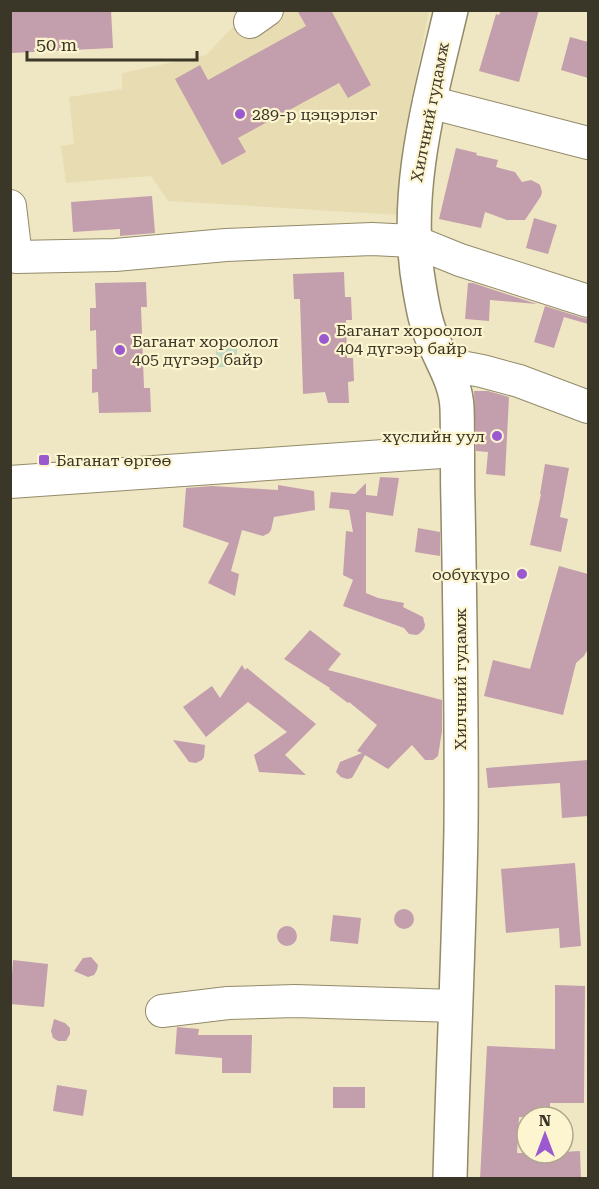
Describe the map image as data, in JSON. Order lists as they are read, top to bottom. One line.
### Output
{"streets":{"main road":["Хилчний гудамж"]},"places":{"other":["289-р цэцэрлэг","Баганат хороолол 404 дүгээр байр","Баганат хороолол 405 дүгээр байр","хүслийн уул","ообүкүро"],"transit":["Баганат өргөө"]},"scale_bar":"50 m","north":"top"}
